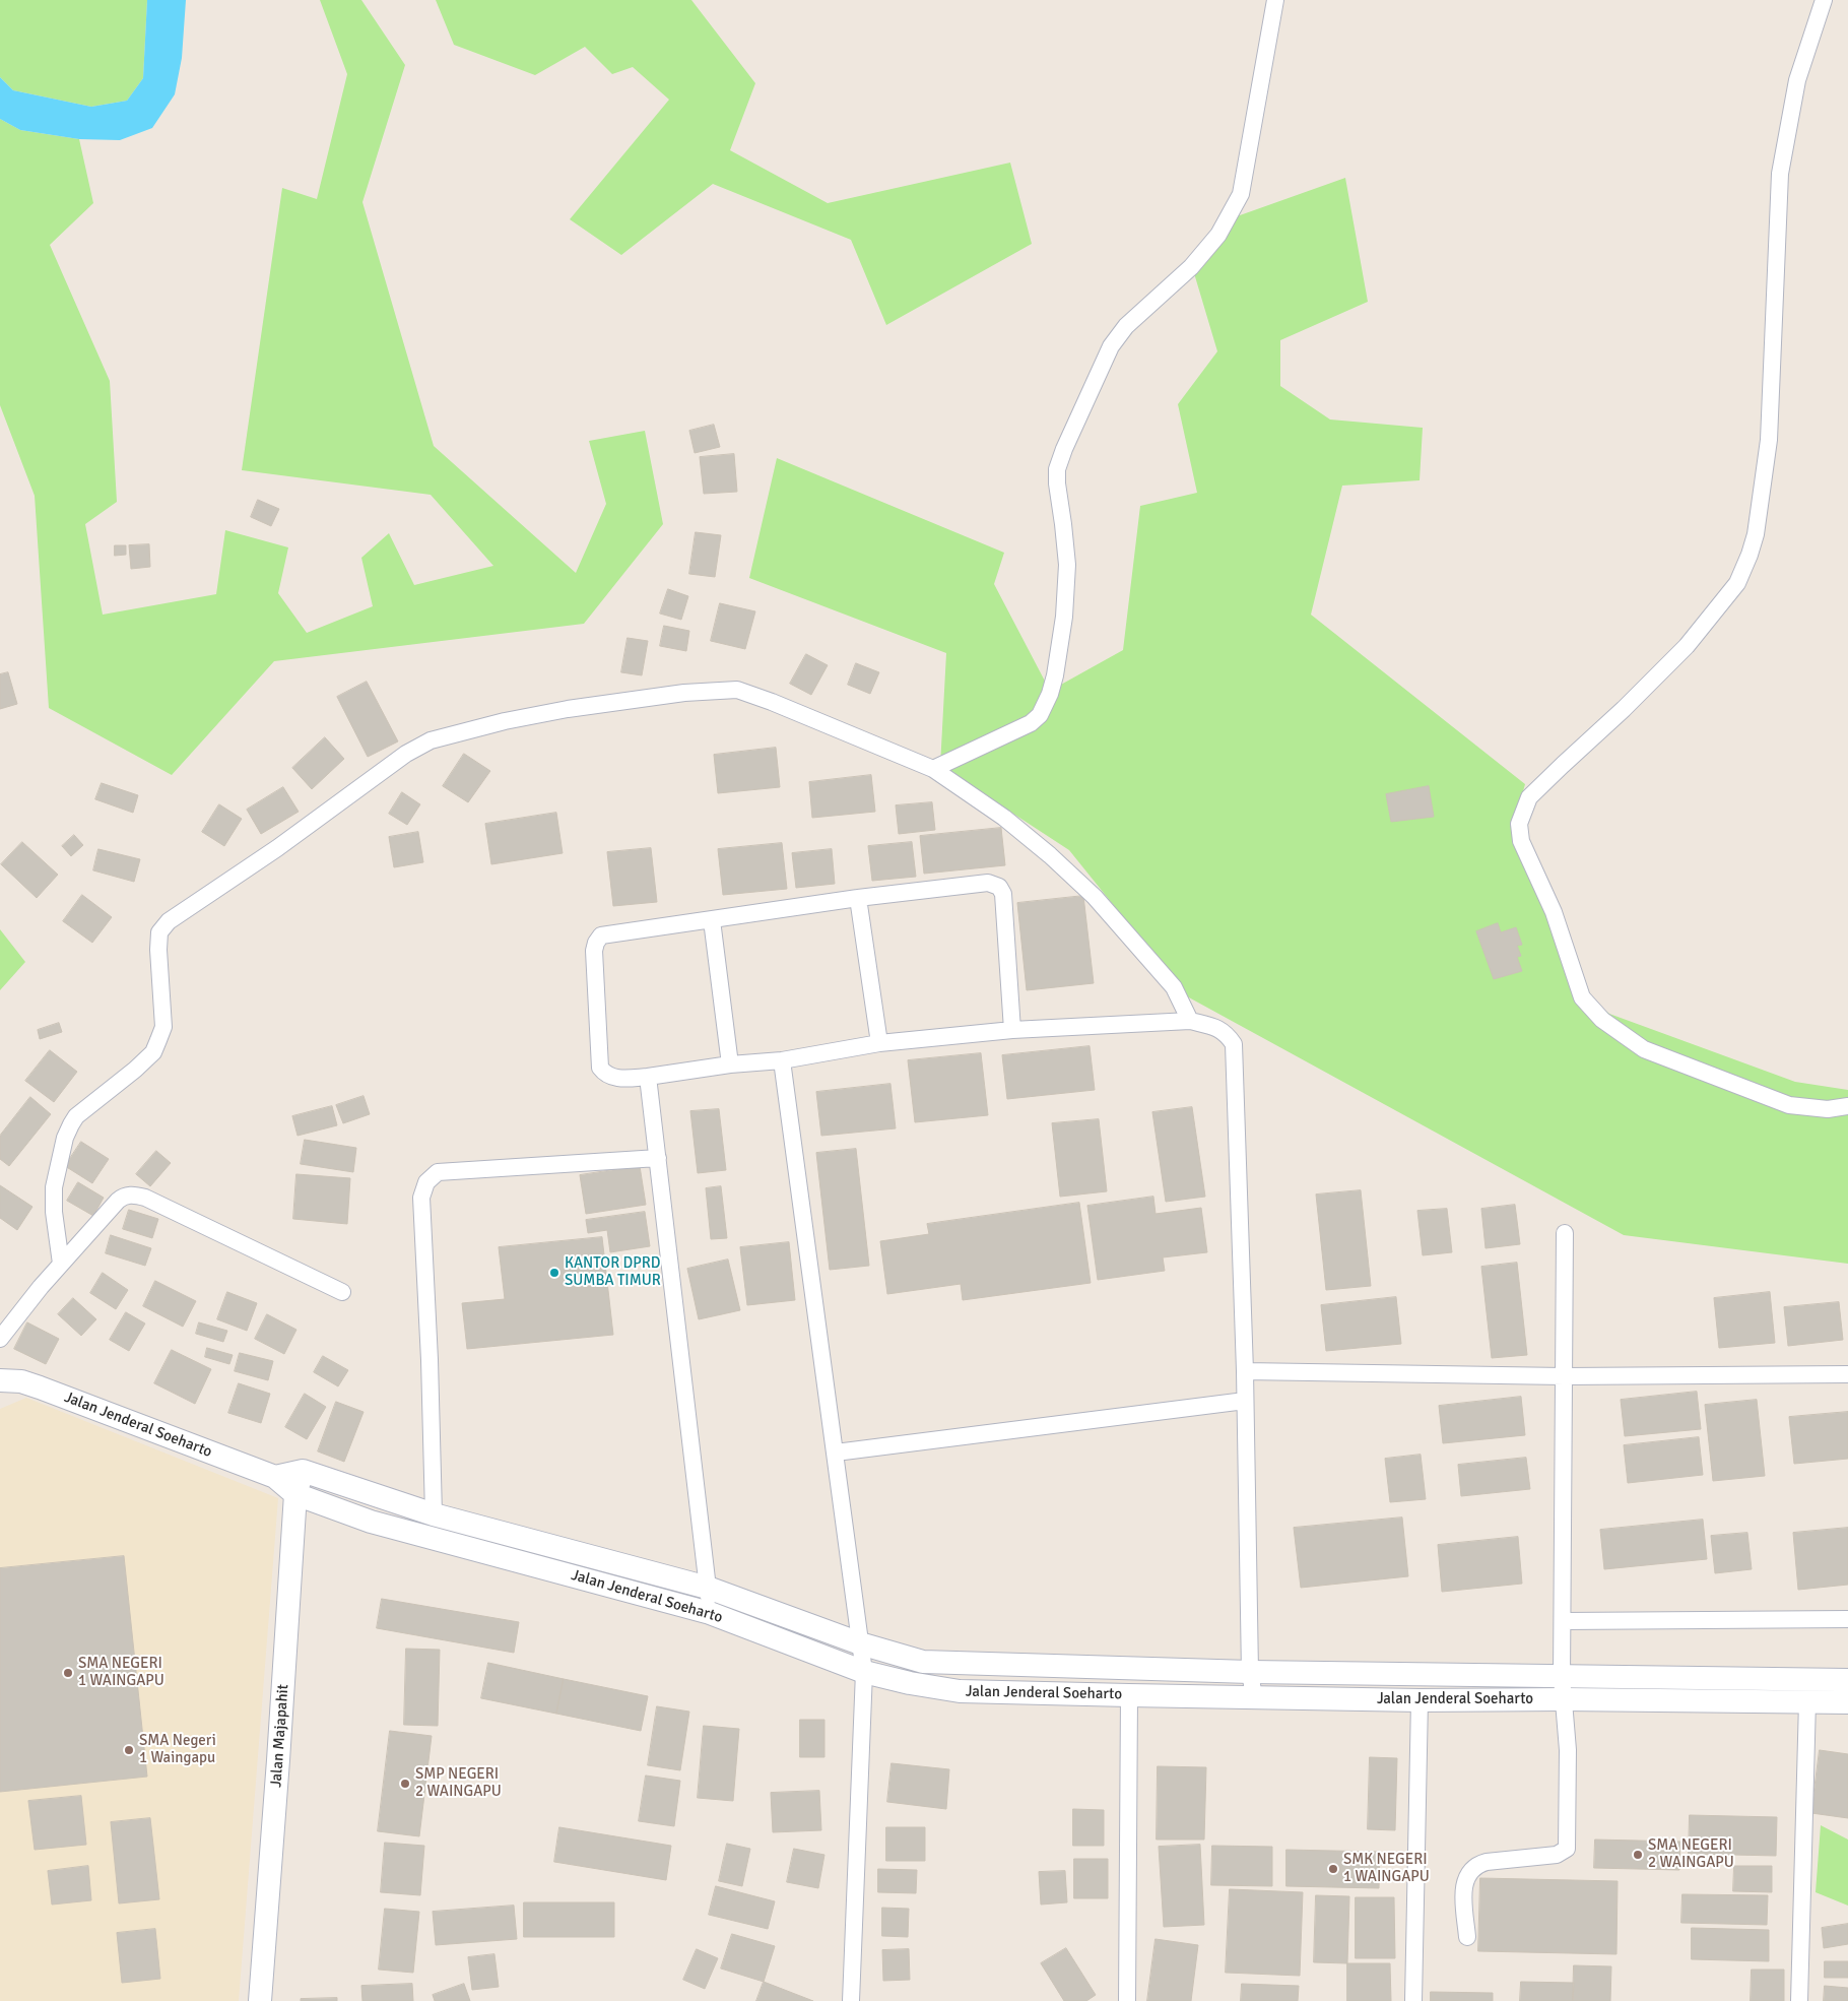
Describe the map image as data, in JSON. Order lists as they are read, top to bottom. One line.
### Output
{"streets":{"main road":["Jalan Jenderal Soeharto","Jalan Majapahit"]},"crossings":[["Jalan Jenderal Soeharto","Jalan Majapahit"]],"places":["KANTOR DPRD SUMBA TIMUR","SMA NEGERI 1 WAINGAPU","SMA Negeri 1 Waingapu","SMP NEGERI 2 WAINGAPU","SMA NEGERI 2 WAINGAPU","SMK NEGERI 1 WAINGAPU"]}
